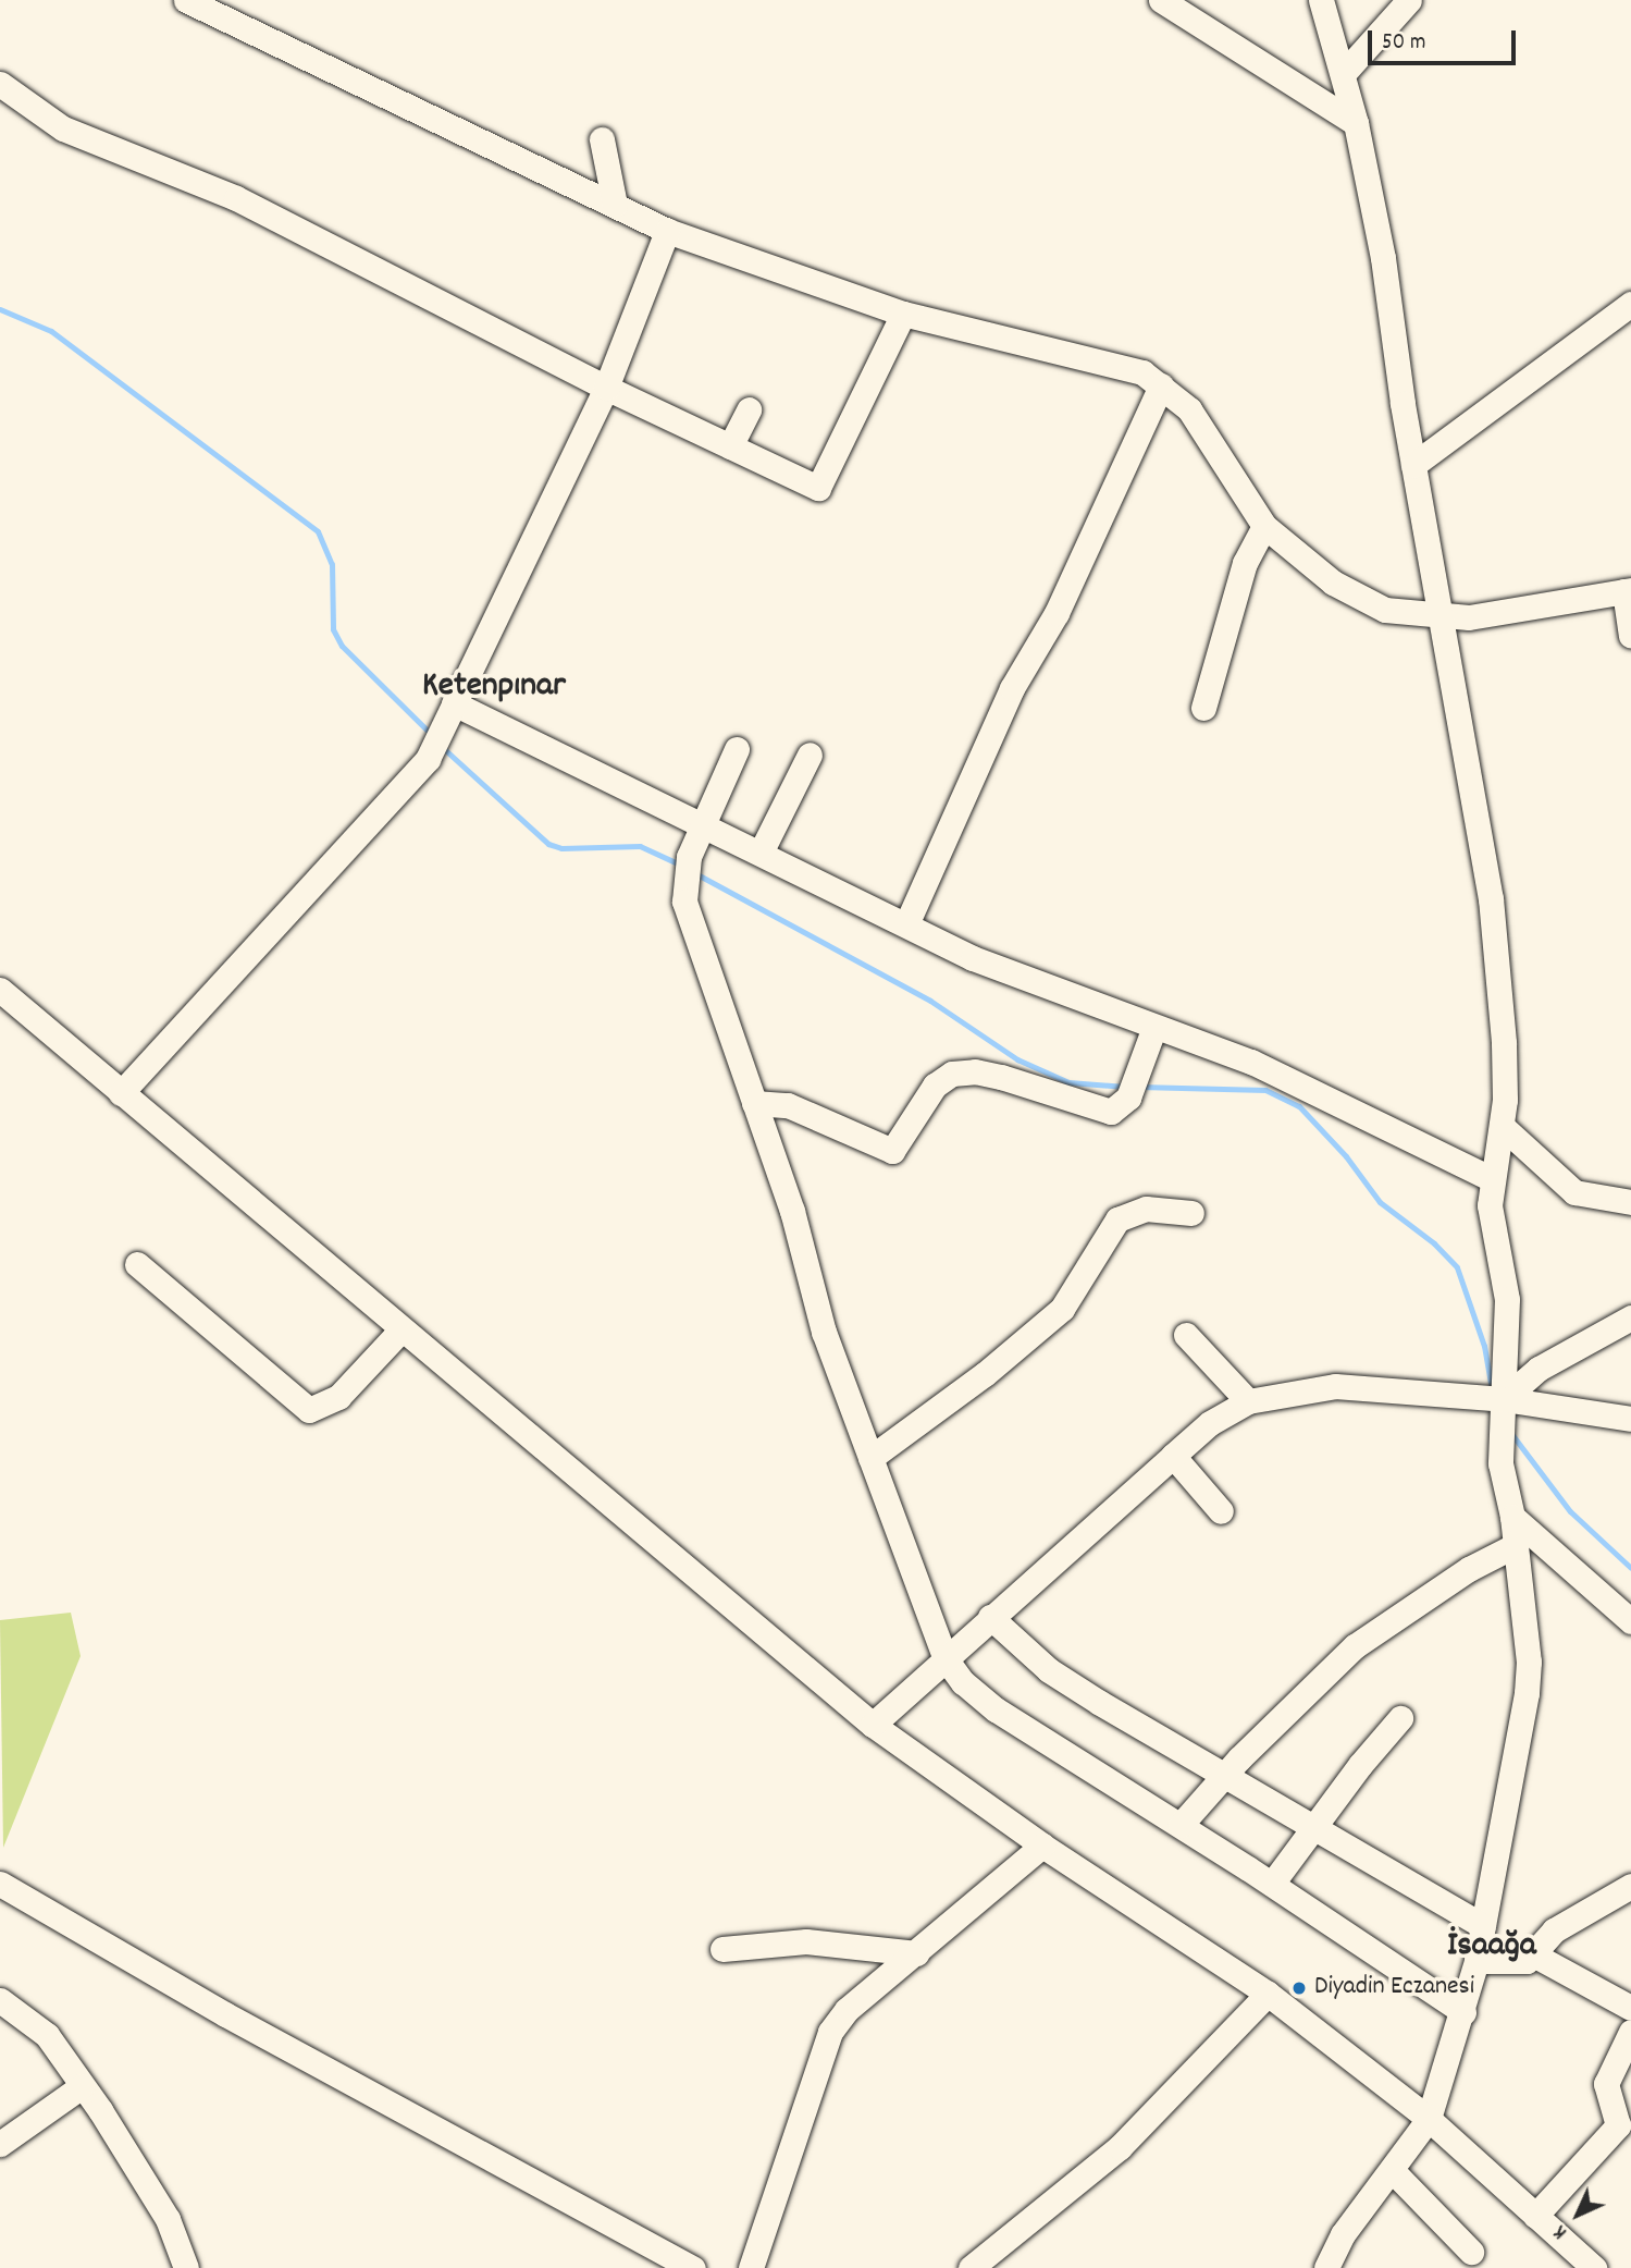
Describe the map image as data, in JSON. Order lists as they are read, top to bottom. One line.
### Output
{"districts":["Ketenpınar","İsaağa"],"places":["Diyadin Eczanesi"],"scale_bar":"50 m","north":"bottom left"}
